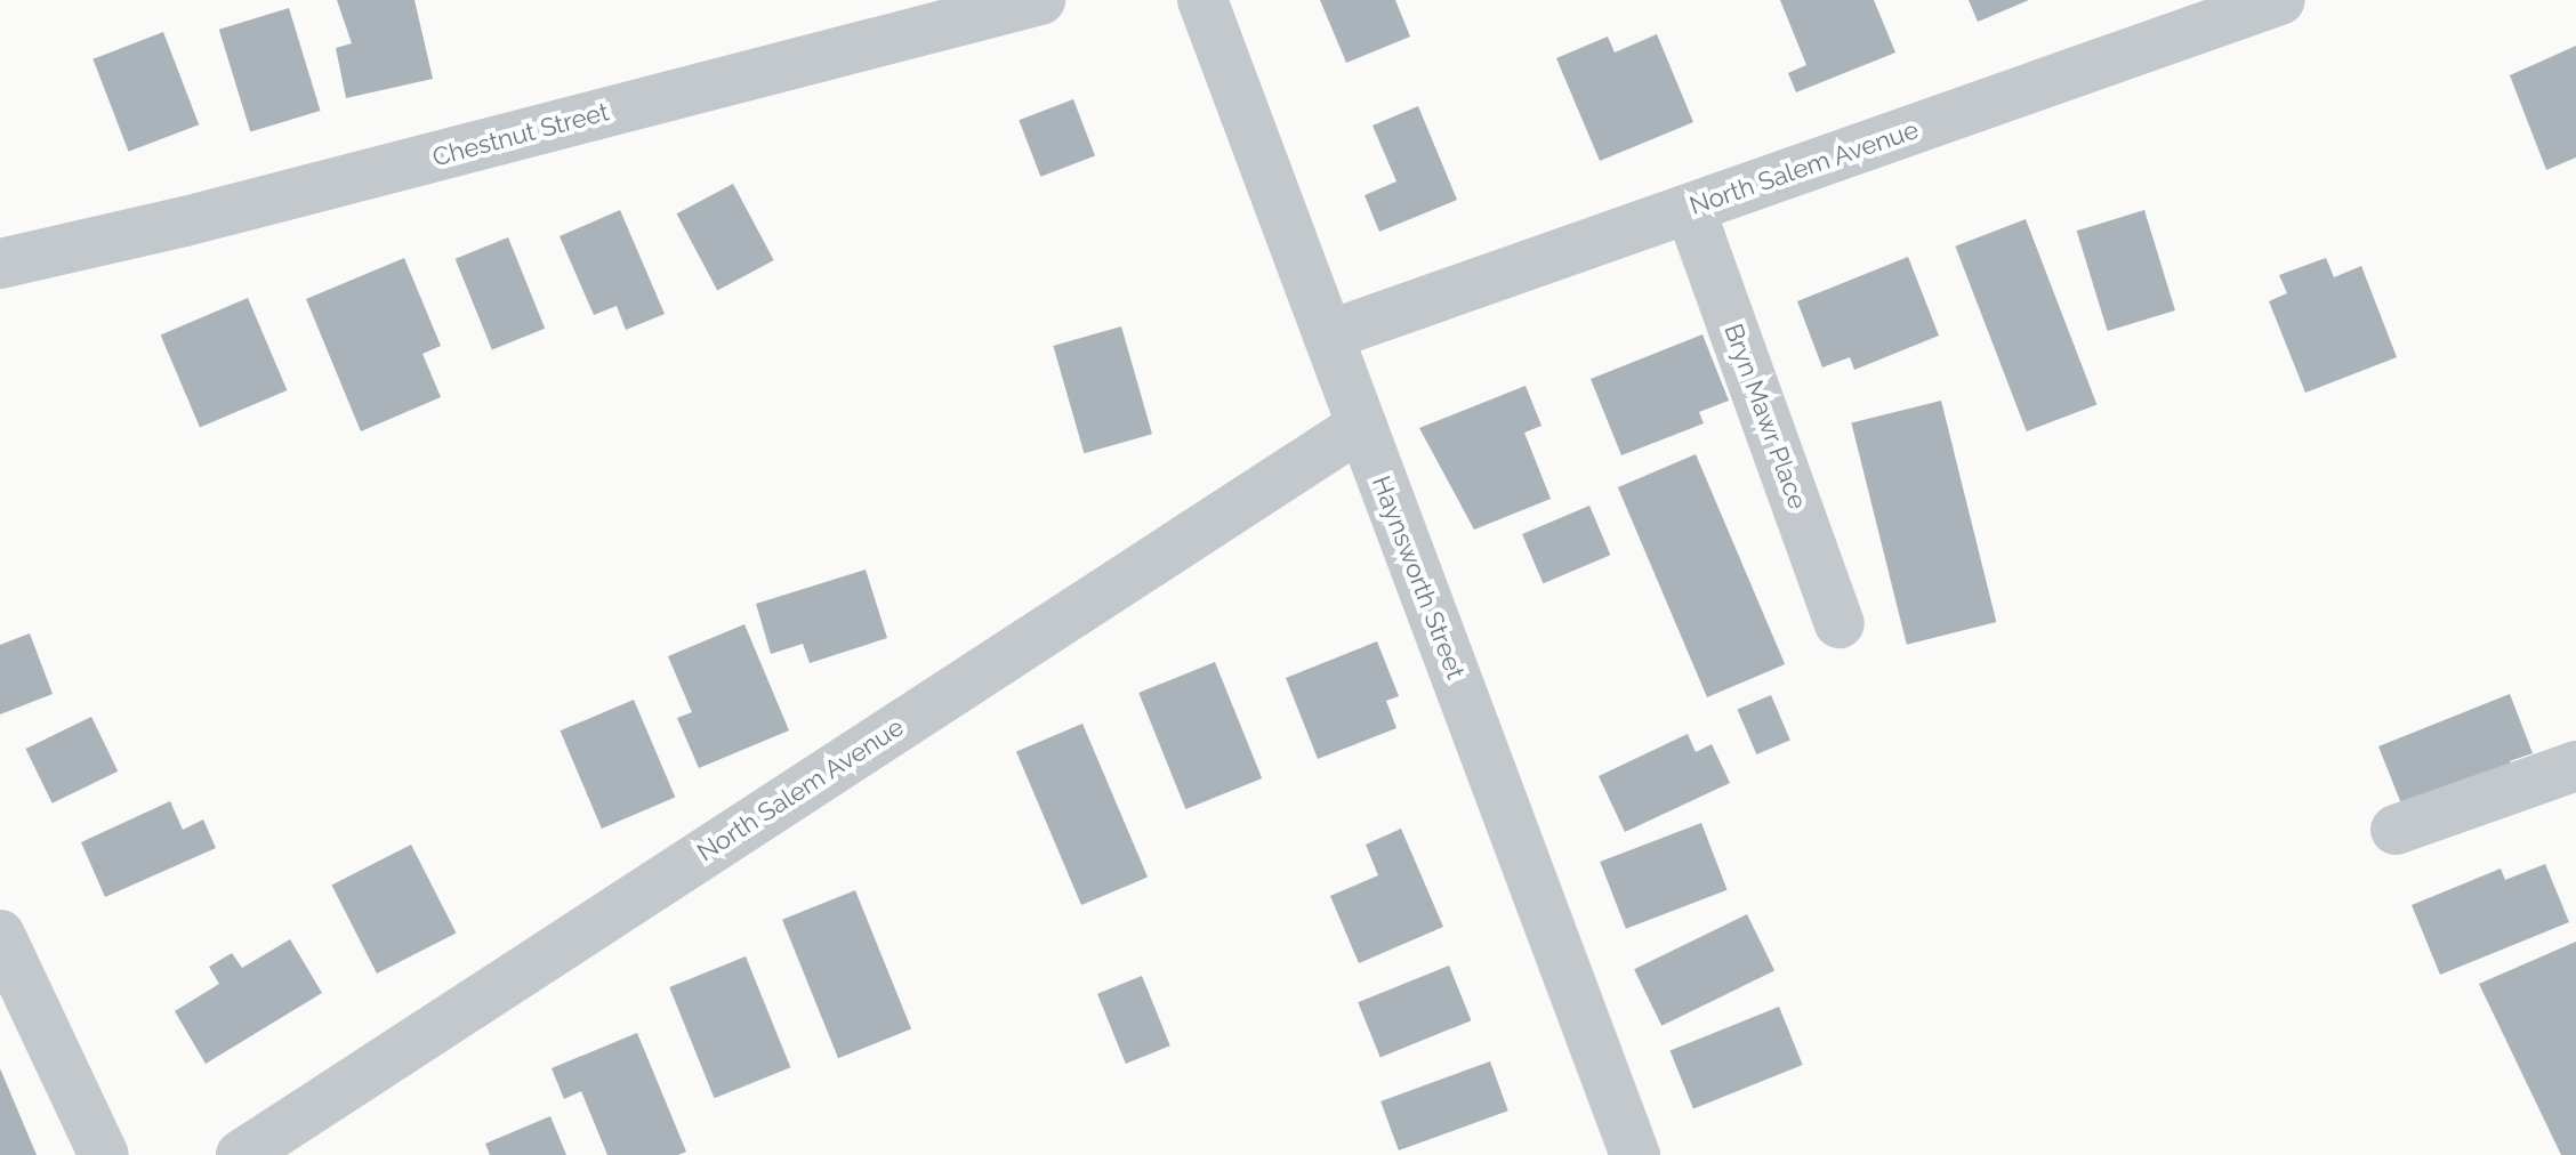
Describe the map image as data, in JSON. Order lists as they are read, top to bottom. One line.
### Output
{"streets":{"street":["Chestnut Street","North Salem Avenue","Bryn Mawr Place","Haynsworth Street"]},"crossings":[["North Salem Avenue","Bryn Mawr Place"],["North Salem Avenue","Haynsworth Street"]]}
